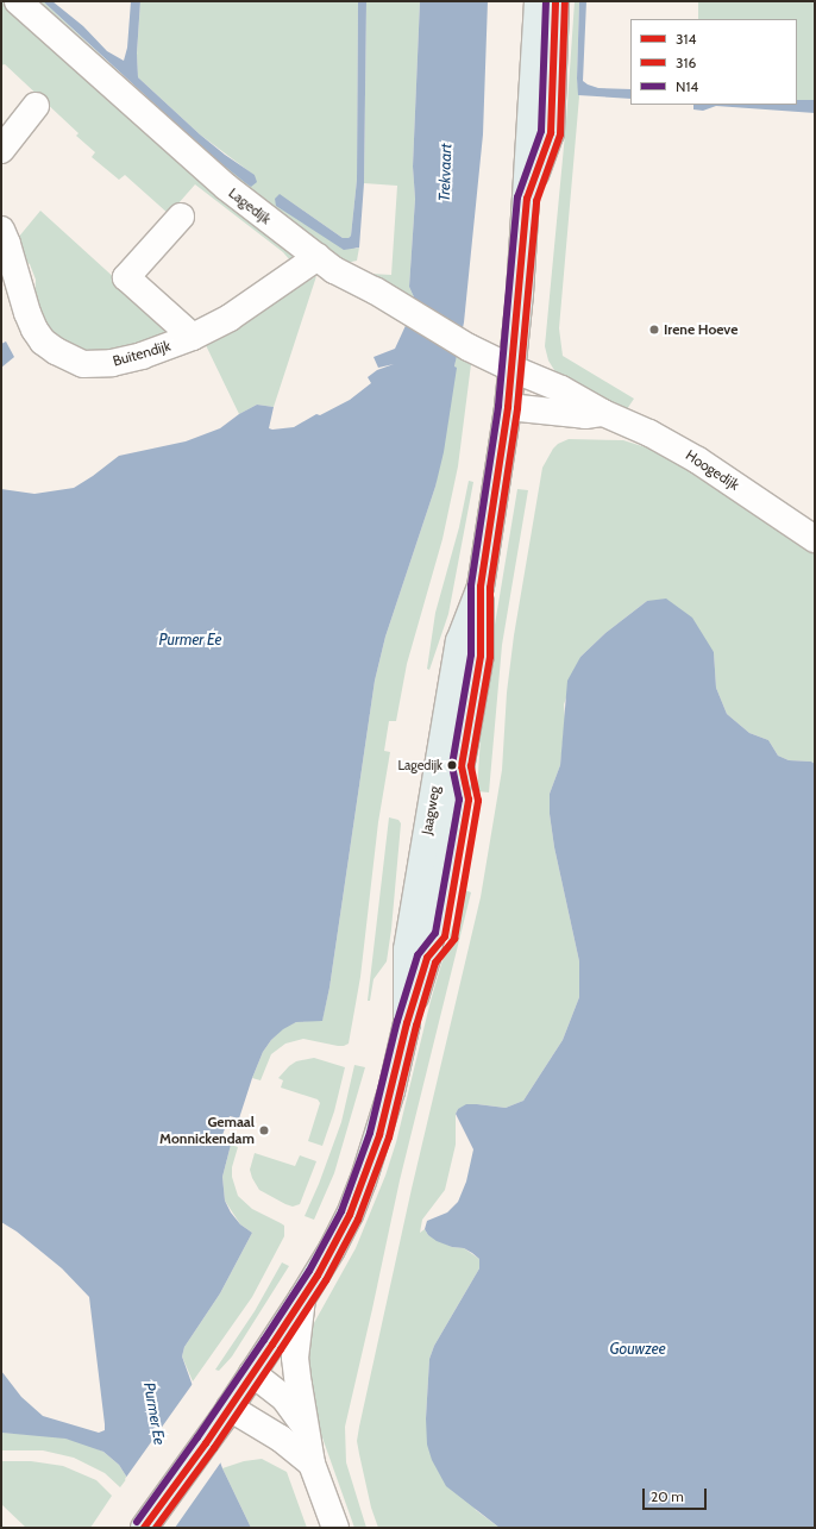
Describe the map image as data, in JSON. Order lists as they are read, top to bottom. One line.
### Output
{"streets":{"main road":["Jaagweg"],"street":["Lagedijk","Buitendijk","Hoogedijk"]},"crossings":[["Lagedijk","Buitendijk"],["Lagedijk","Hoogedijk"],["Lagedijk","Jaagweg"],["Hoogedijk","Jaagweg"]],"water":["Trekvaart","Purmer Ee","Gouwzee"],"places":["Irene Hoeve","Lagedijk","Gemaal Monnickendam"],"lines":["transit line 314","transit line 316","transit line N14"],"legend":["314","316","N14"],"scale_bar":"20 m"}
